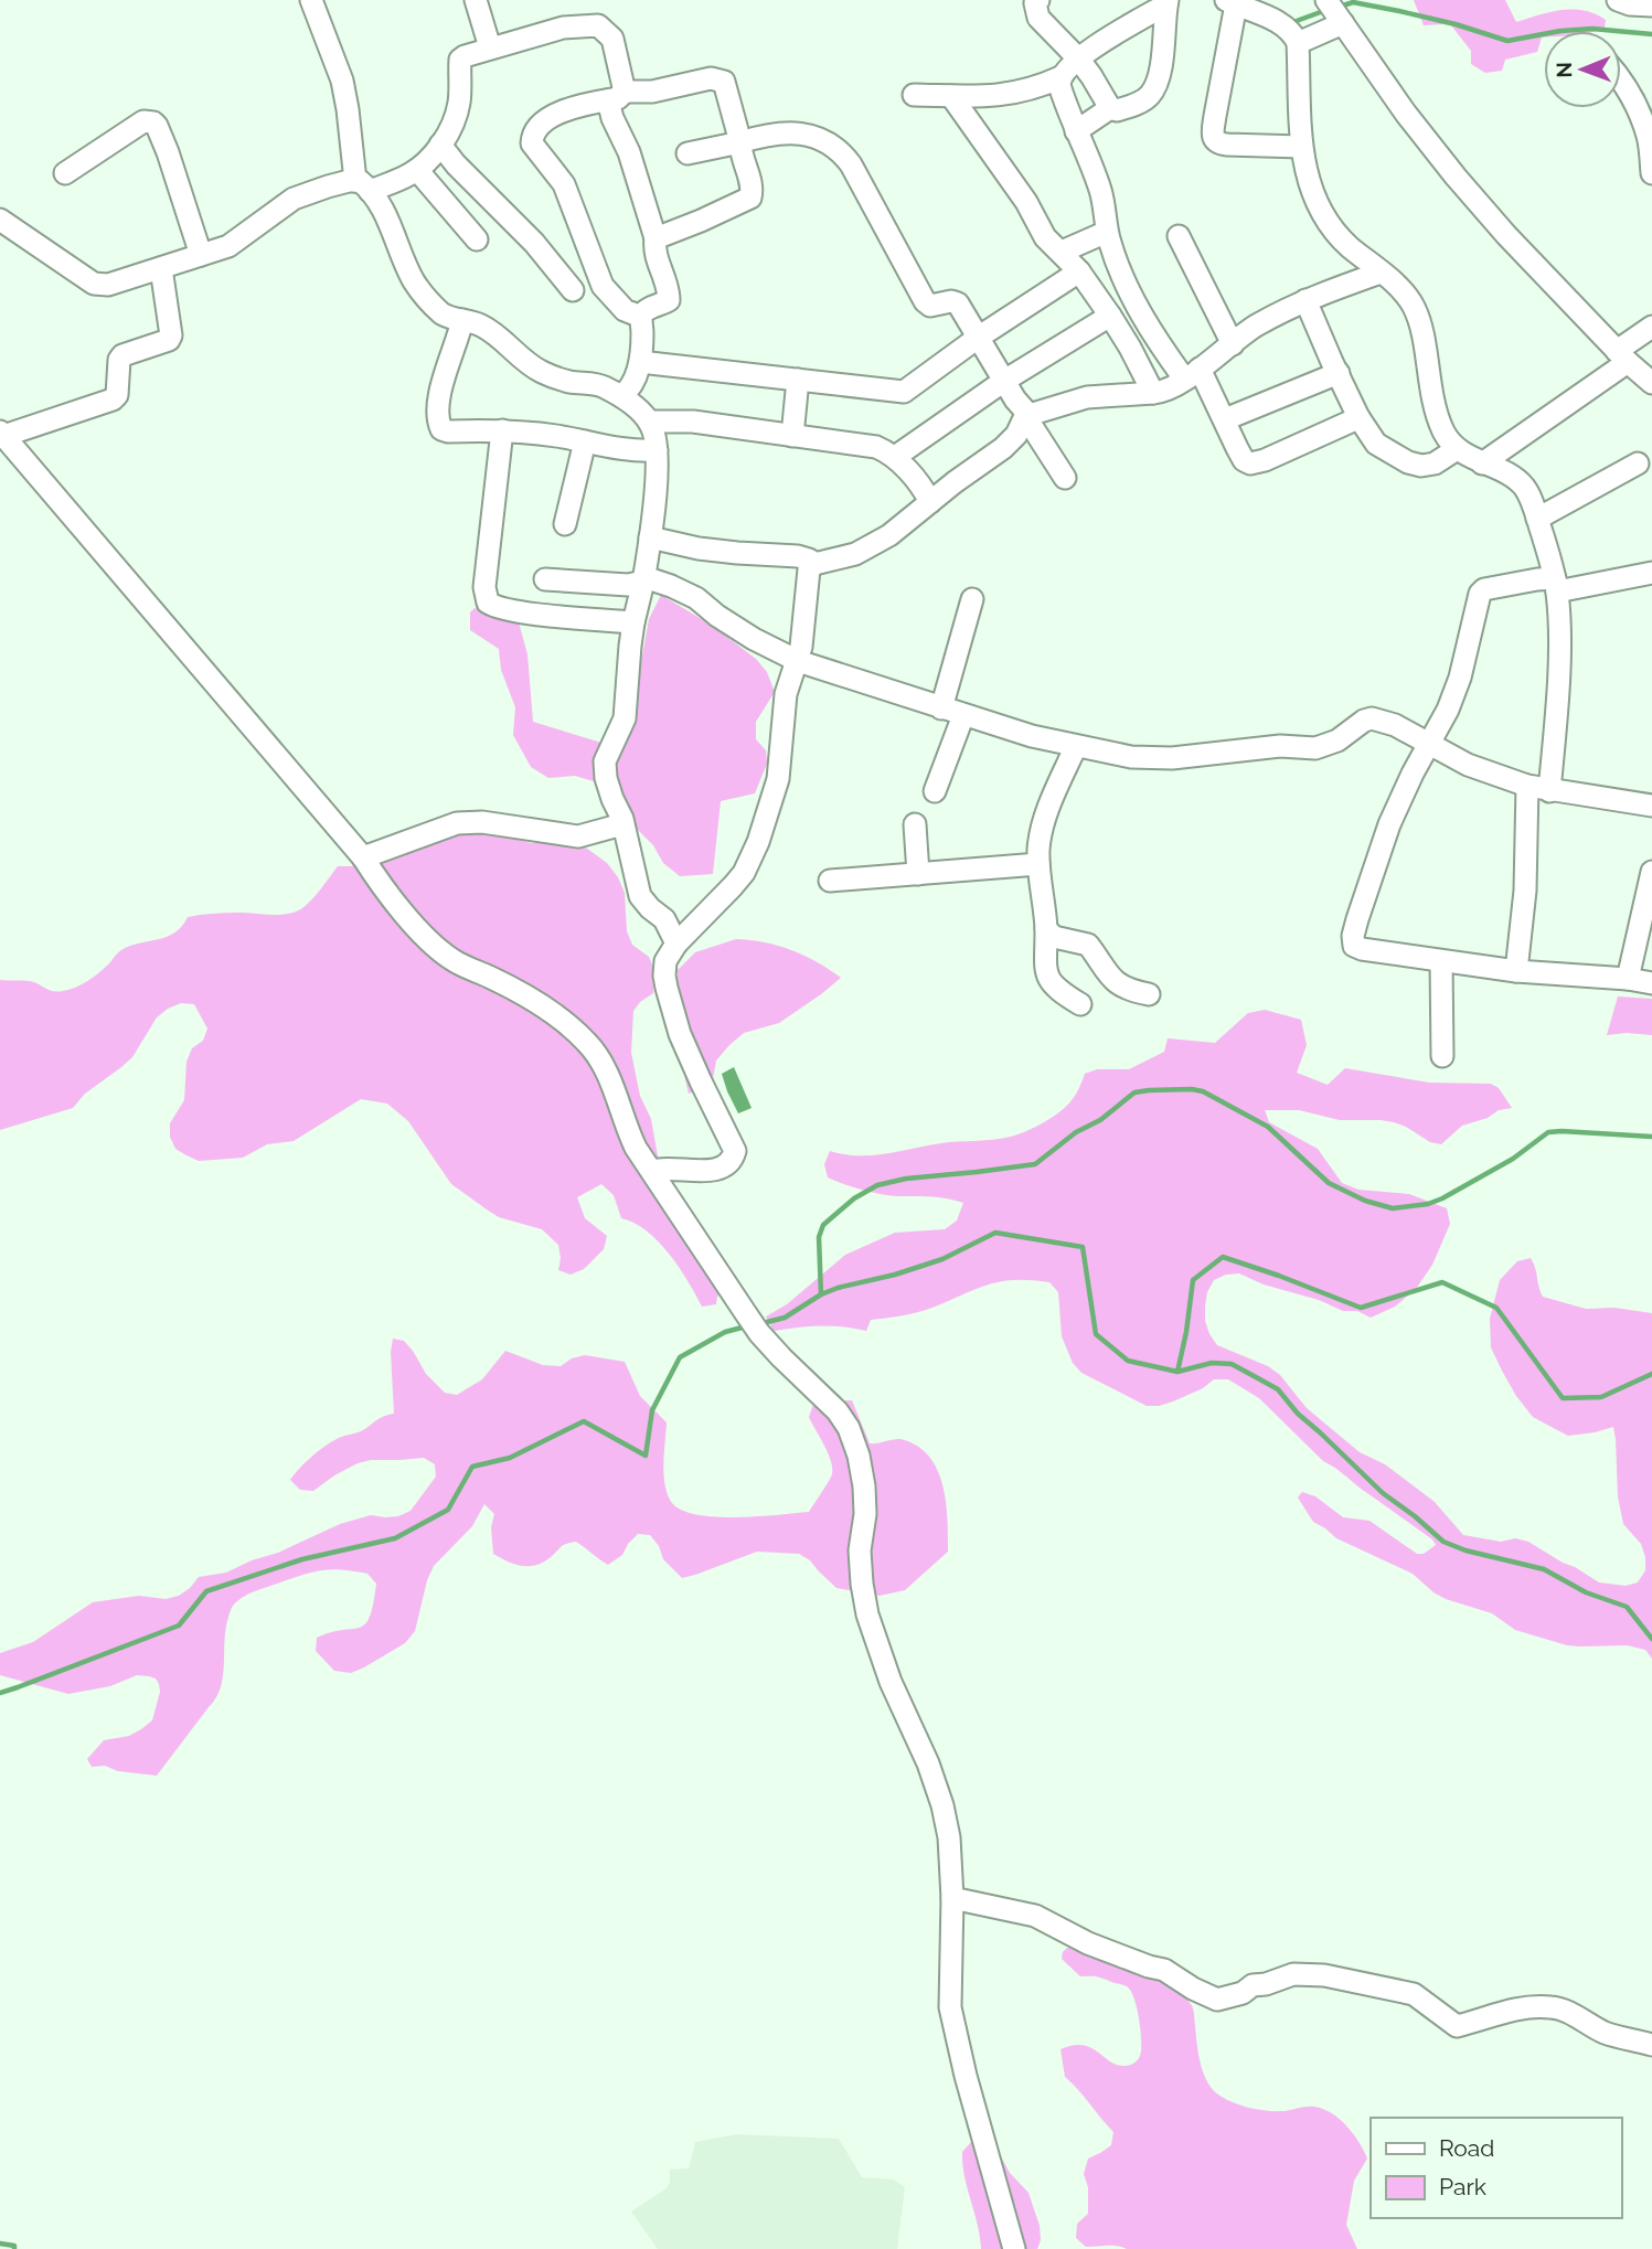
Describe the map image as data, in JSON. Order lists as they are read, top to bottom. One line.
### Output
{"legend":["Road","Park"],"north":"left"}
